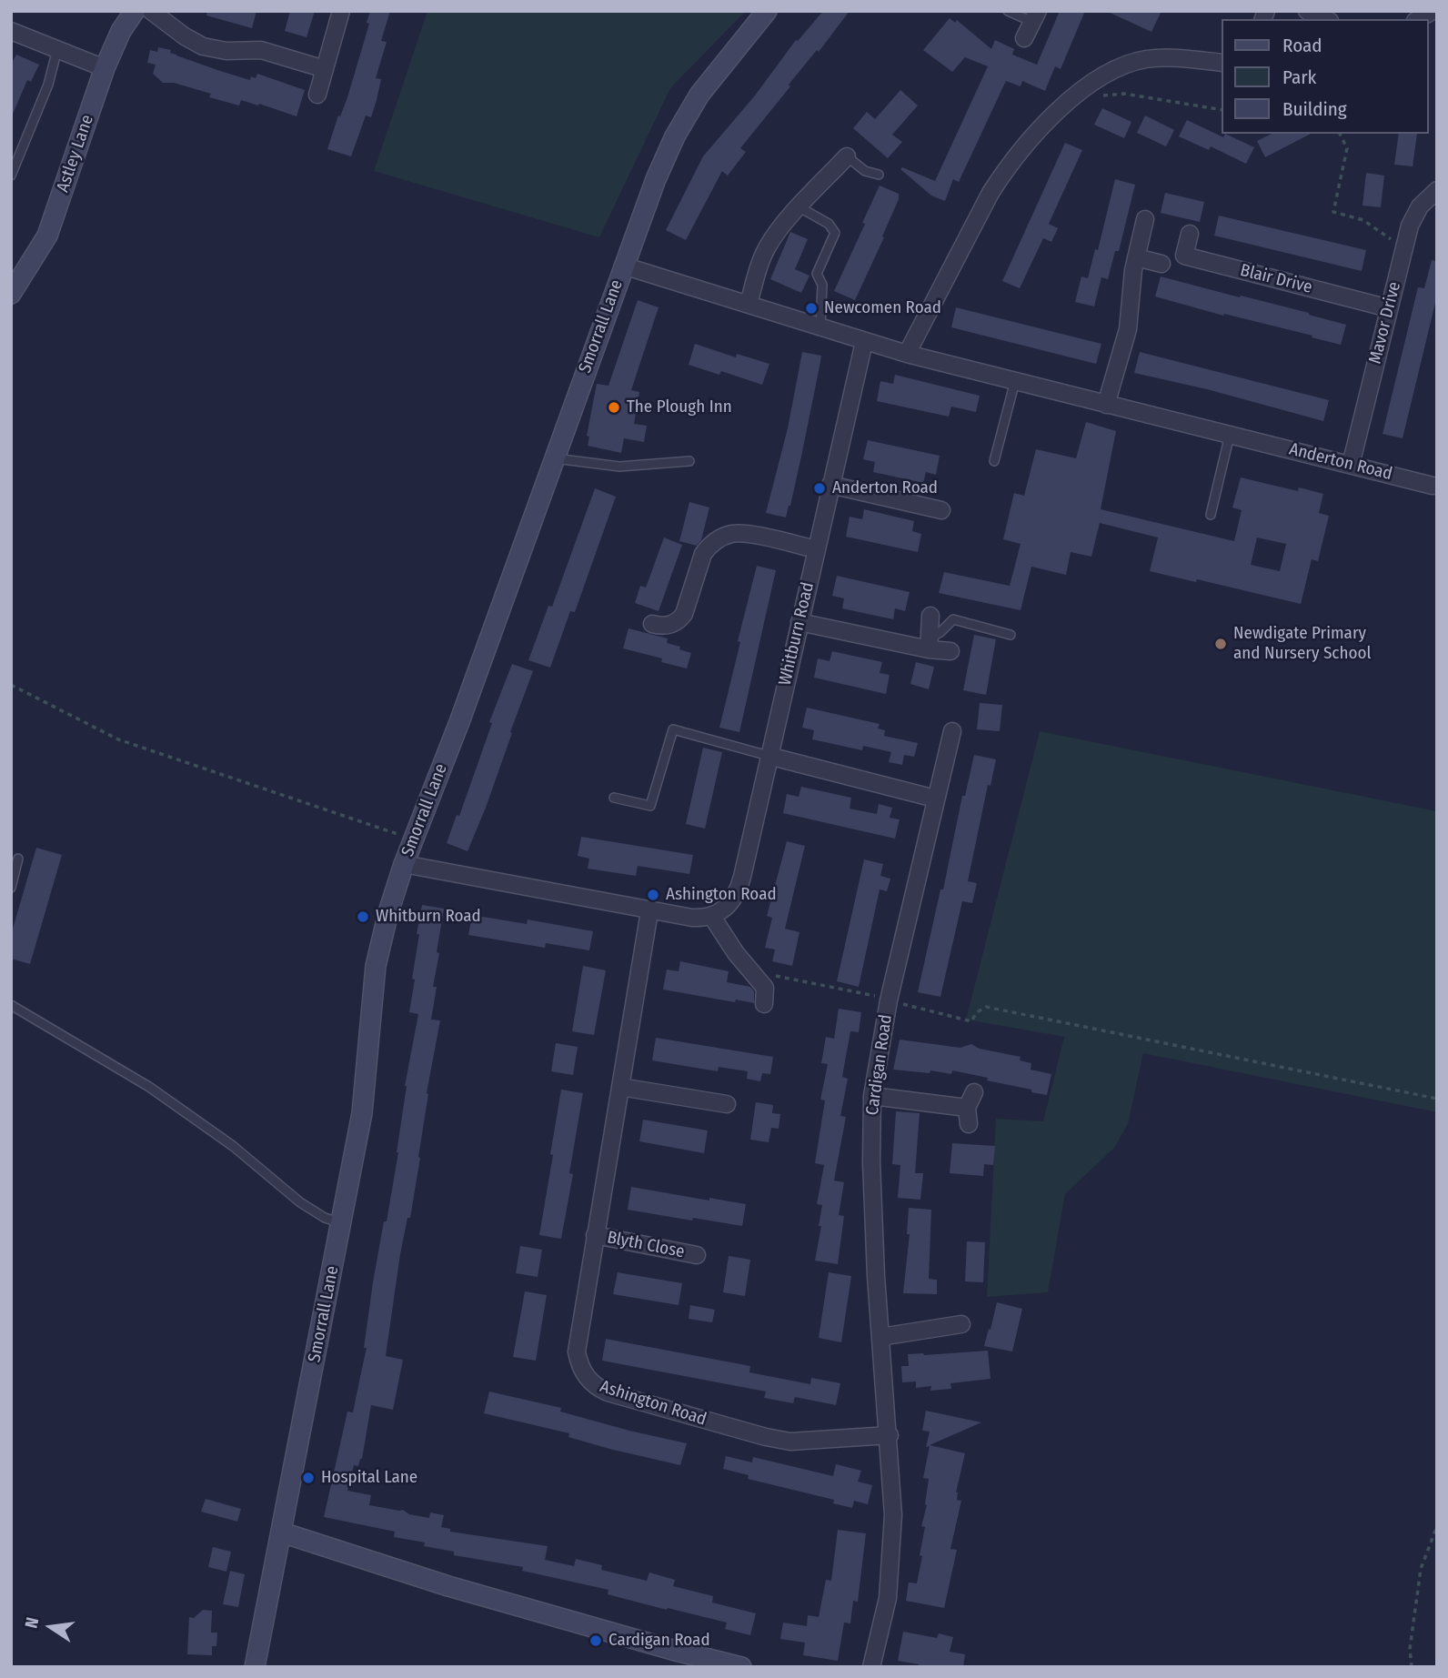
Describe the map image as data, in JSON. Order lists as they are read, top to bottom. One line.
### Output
{"streets":{"street":["Astley Lane","Blair Drive","Mavor Drive","Smorrall Lane","Anderton Road","Whitburn Road","Cardigan Road","Blyth Close","Ashington Road"]},"crossings":[["Blair Drive","Mavor Drive"],["Mavor Drive","Anderton Road"],["Smorrall Lane","Anderton Road"],["Anderton Road","Whitburn Road"],["Cardigan Road","Ashington Road"],["Blyth Close","Ashington Road"]],"places":["Newcomen Road","The Plough Inn","Anderton Road","Newdigate Primary and Nursery School","Ashington Road","Whitburn Road","Hospital Lane","Cardigan Road"],"legend":["Road","Park","Building"],"north":"left"}
